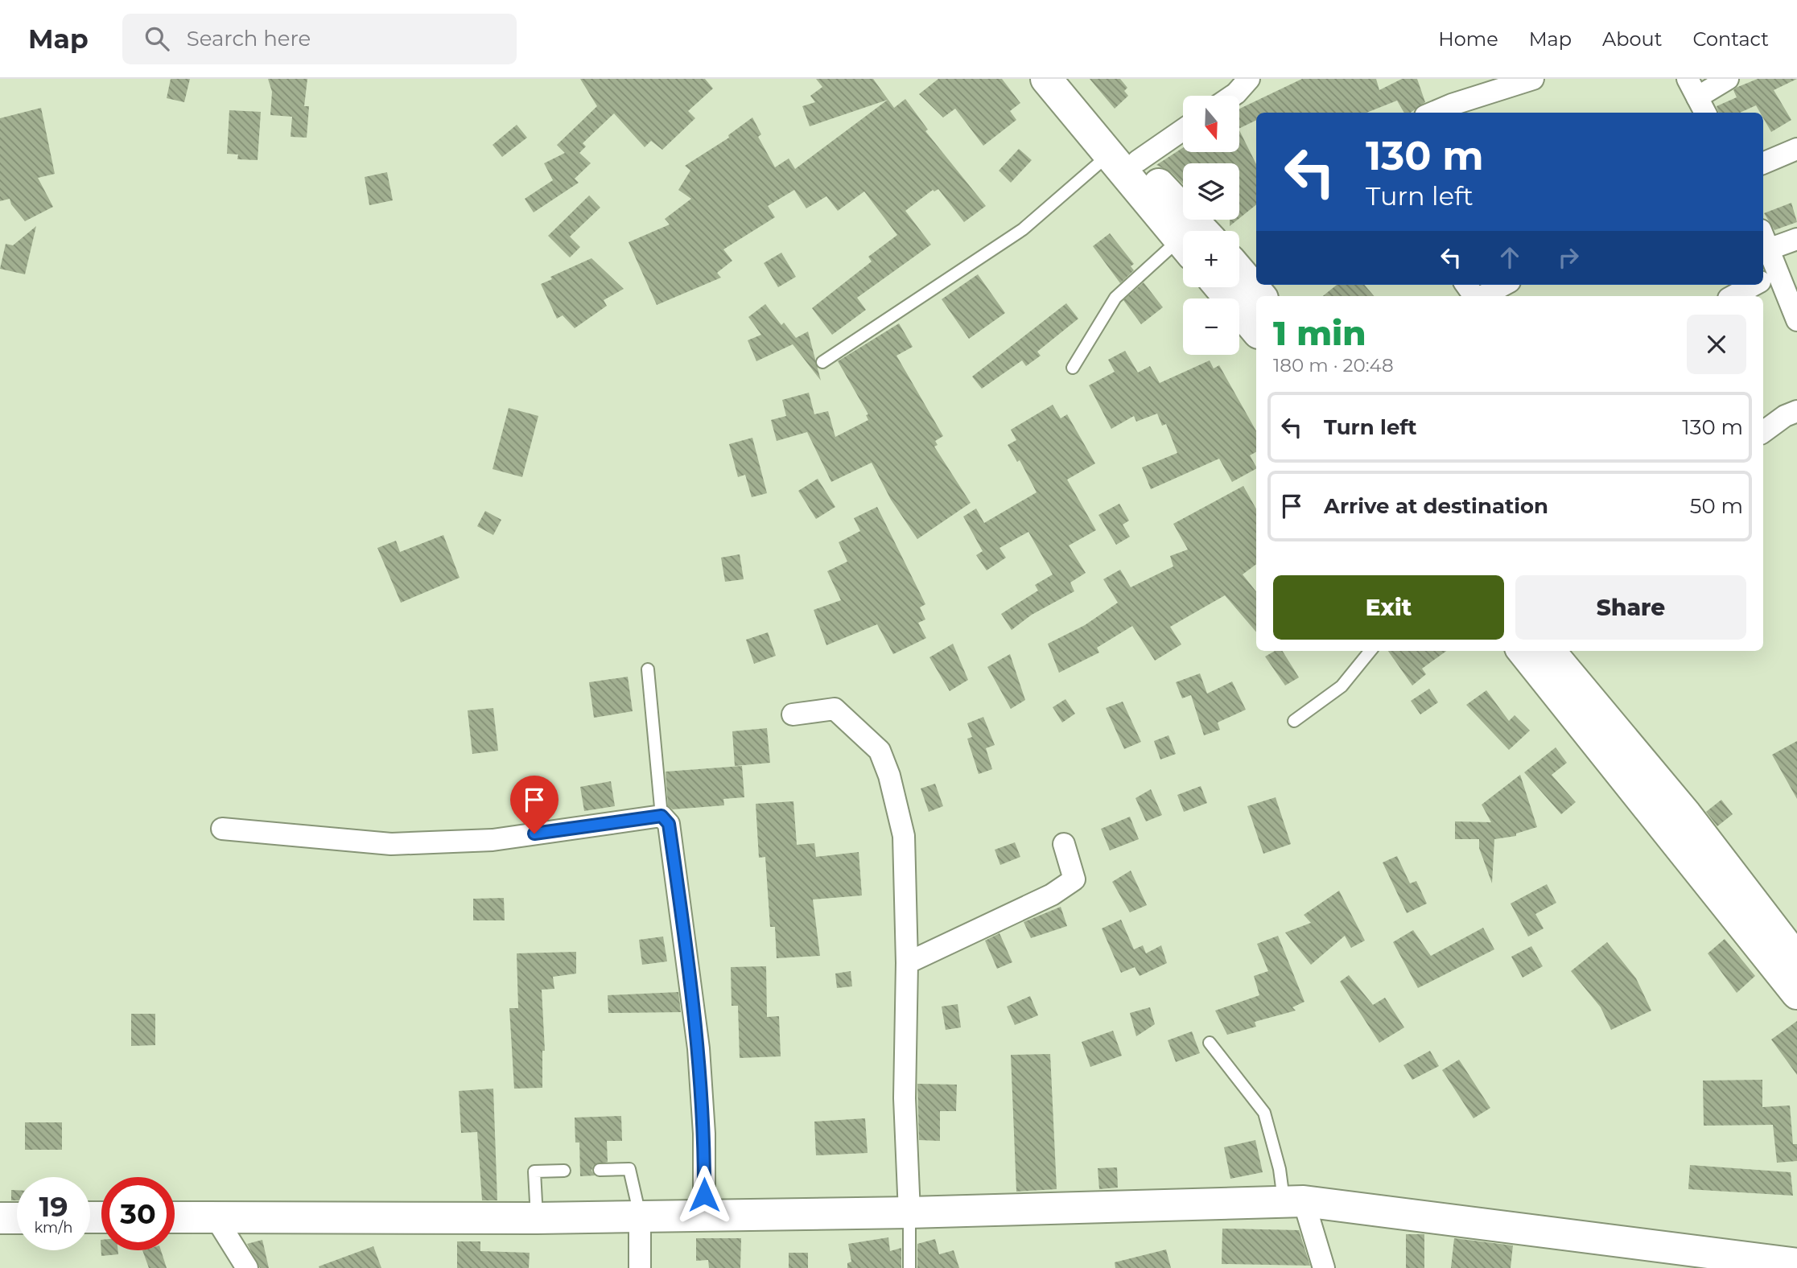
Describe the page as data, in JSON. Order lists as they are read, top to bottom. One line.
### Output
{"north":"bottom","page":{"header":"Map","search":"Search here","nav":["Home","Map","About","Contact"],"map_buttons":["+","−"],"turn":["130 m","Turn left"],"heading":["1 min","180 m · 20:48"],"list":[{"name":"Turn left","value":"130 m"},{"name":"Arrive at destination","value":"50 m"}],"buttons":["Exit","Share"],"speed":"19 km/h","limit":"30"}}
